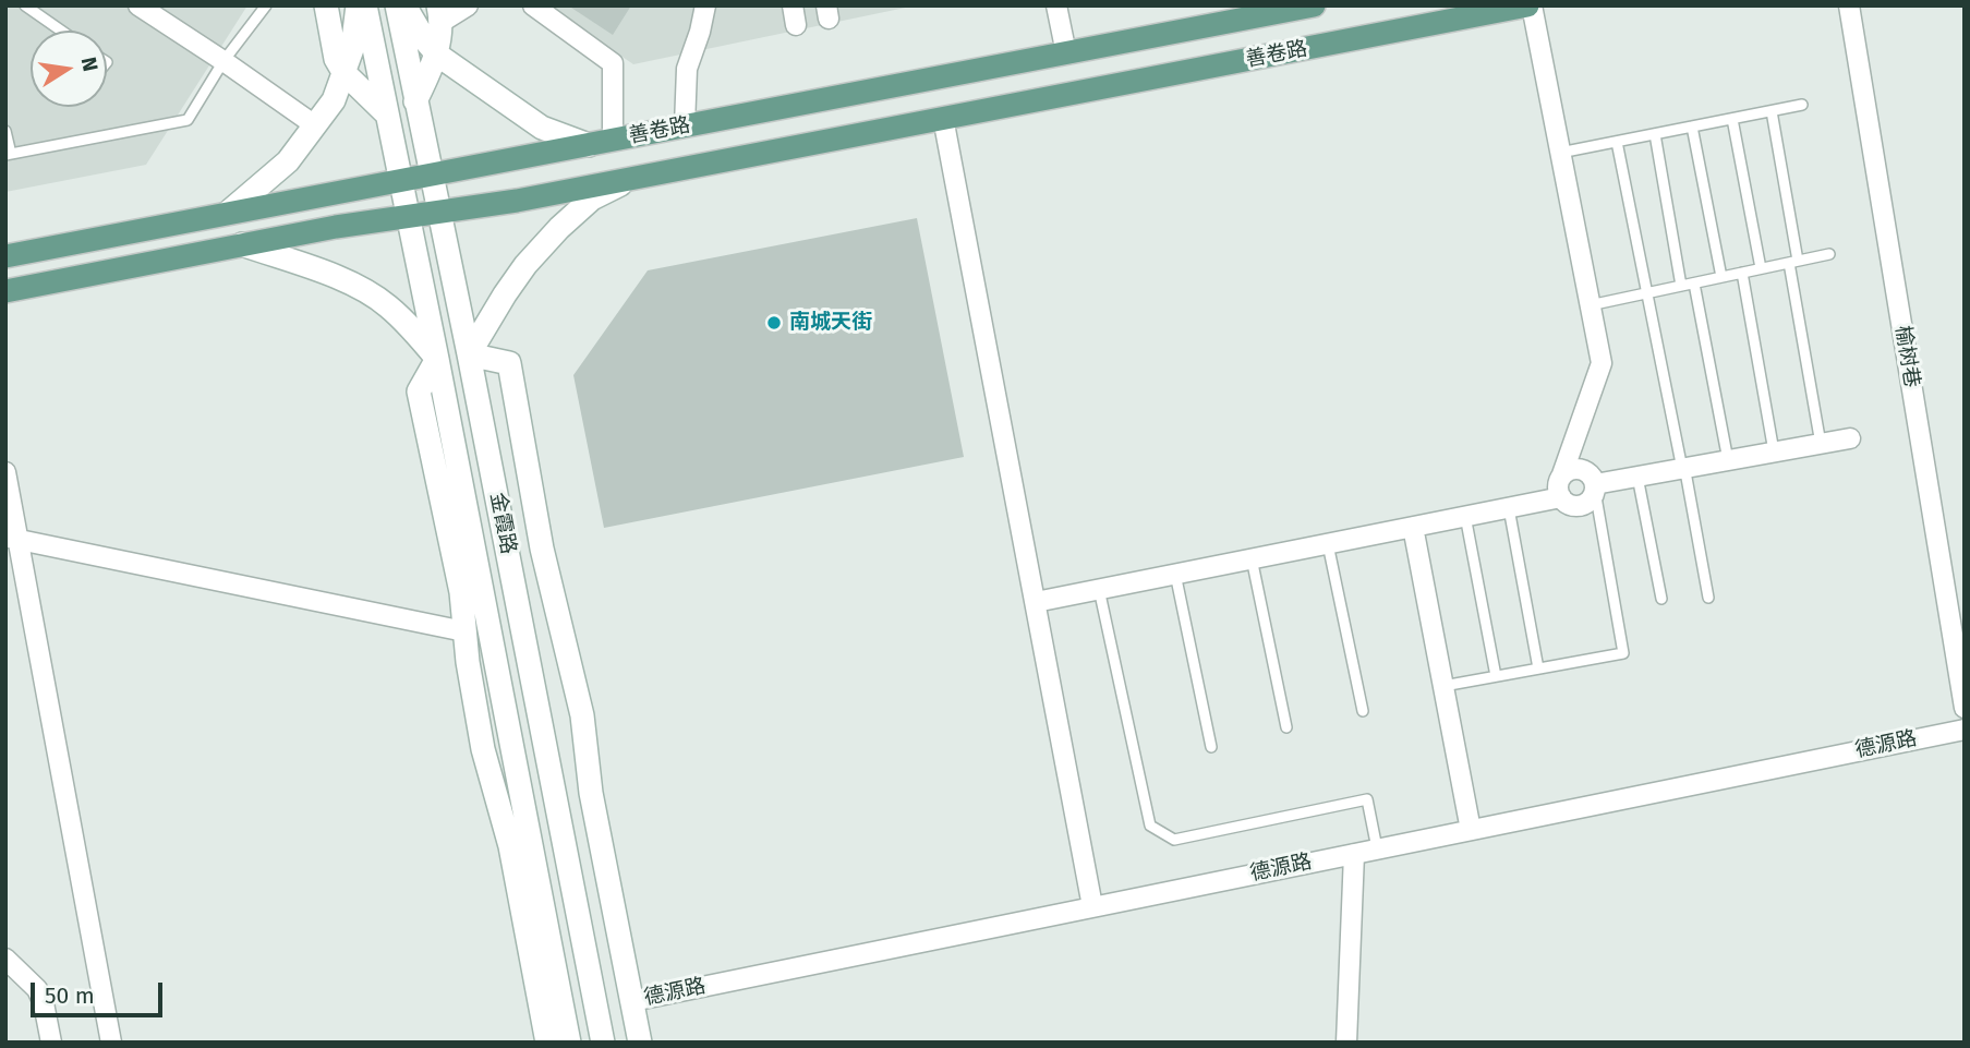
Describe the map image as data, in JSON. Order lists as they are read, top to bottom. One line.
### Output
{"streets":{"main road":["善卷路","金霞路","德源路"],"street":["榆树巷"]},"crossings":[["善卷路","金霞路"],["金霞路","德源路"]],"places":["南城天街"],"scale_bar":"50 m","north":"right"}
